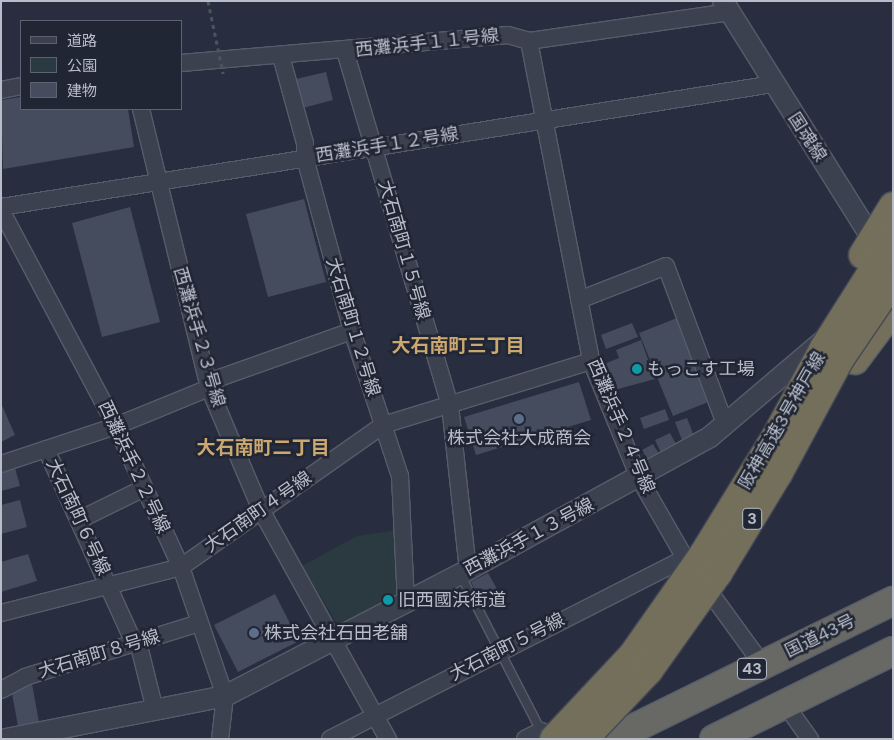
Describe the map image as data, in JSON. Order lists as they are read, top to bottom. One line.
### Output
{"streets":{"highway":["阪神高速3号神戸線","3","国道43号","43"],"street":["西灘浜手１１号線","国魂線","西灘浜手１２号線","大石南町１５号線","大石南町１２号線","西灘浜手２３号線","西灘浜手２４号線","西灘浜手２２号線","大石南町４号線","大石南町６号線","西灘浜手１３号線","大石南町５号線","大石南町８号線"]},"crossings":[["西灘浜手１１号線","国魂線"],["西灘浜手１１号線","大石南町１５号線"],["西灘浜手１１号線","大石南町１２号線"],["西灘浜手１１号線","西灘浜手２４号線"],["国魂線","西灘浜手１２号線"],["西灘浜手１２号線","大石南町１５号線"],["西灘浜手１２号線","大石南町１２号線"],["西灘浜手１２号線","西灘浜手２３号線"],["西灘浜手１２号線","西灘浜手２４号線"],["西灘浜手１２号線","西灘浜手２２号線"],["大石南町１５号線","大石南町４号線"],["大石南町１５号線","西灘浜手１３号線"],["大石南町１２号線","大石南町４号線"],["大石南町１２号線","西灘浜手１３号線"],["西灘浜手２３号線","大石南町４号線"],["西灘浜手２３号線","西灘浜手１３号線"],["西灘浜手２３号線","大石南町５号線"],["阪神高速3号神戸線","西灘浜手１３号線"],["西灘浜手２４号線","大石南町４号線"],["西灘浜手２４号線","西灘浜手１３号線"],["西灘浜手２４号線","国道43号"],["西灘浜手２４号線","大石南町５号線"],["西灘浜手２２号線","大石南町４号線"],["西灘浜手２２号線","西灘浜手１３号線"],["西灘浜手２２号線","大石南町８号線"],["大石南町４号線","大石南町６号線"],["大石南町６号線","西灘浜手１３号線"],["大石南町６号線","大石南町８号線"]],"districts":["大石南町三丁目","大石南町二丁目"],"places":["もっこす工場","株式会社大成商会","旧西國浜街道","株式会社石田老舗"],"legend":["道路","公園","建物"]}
